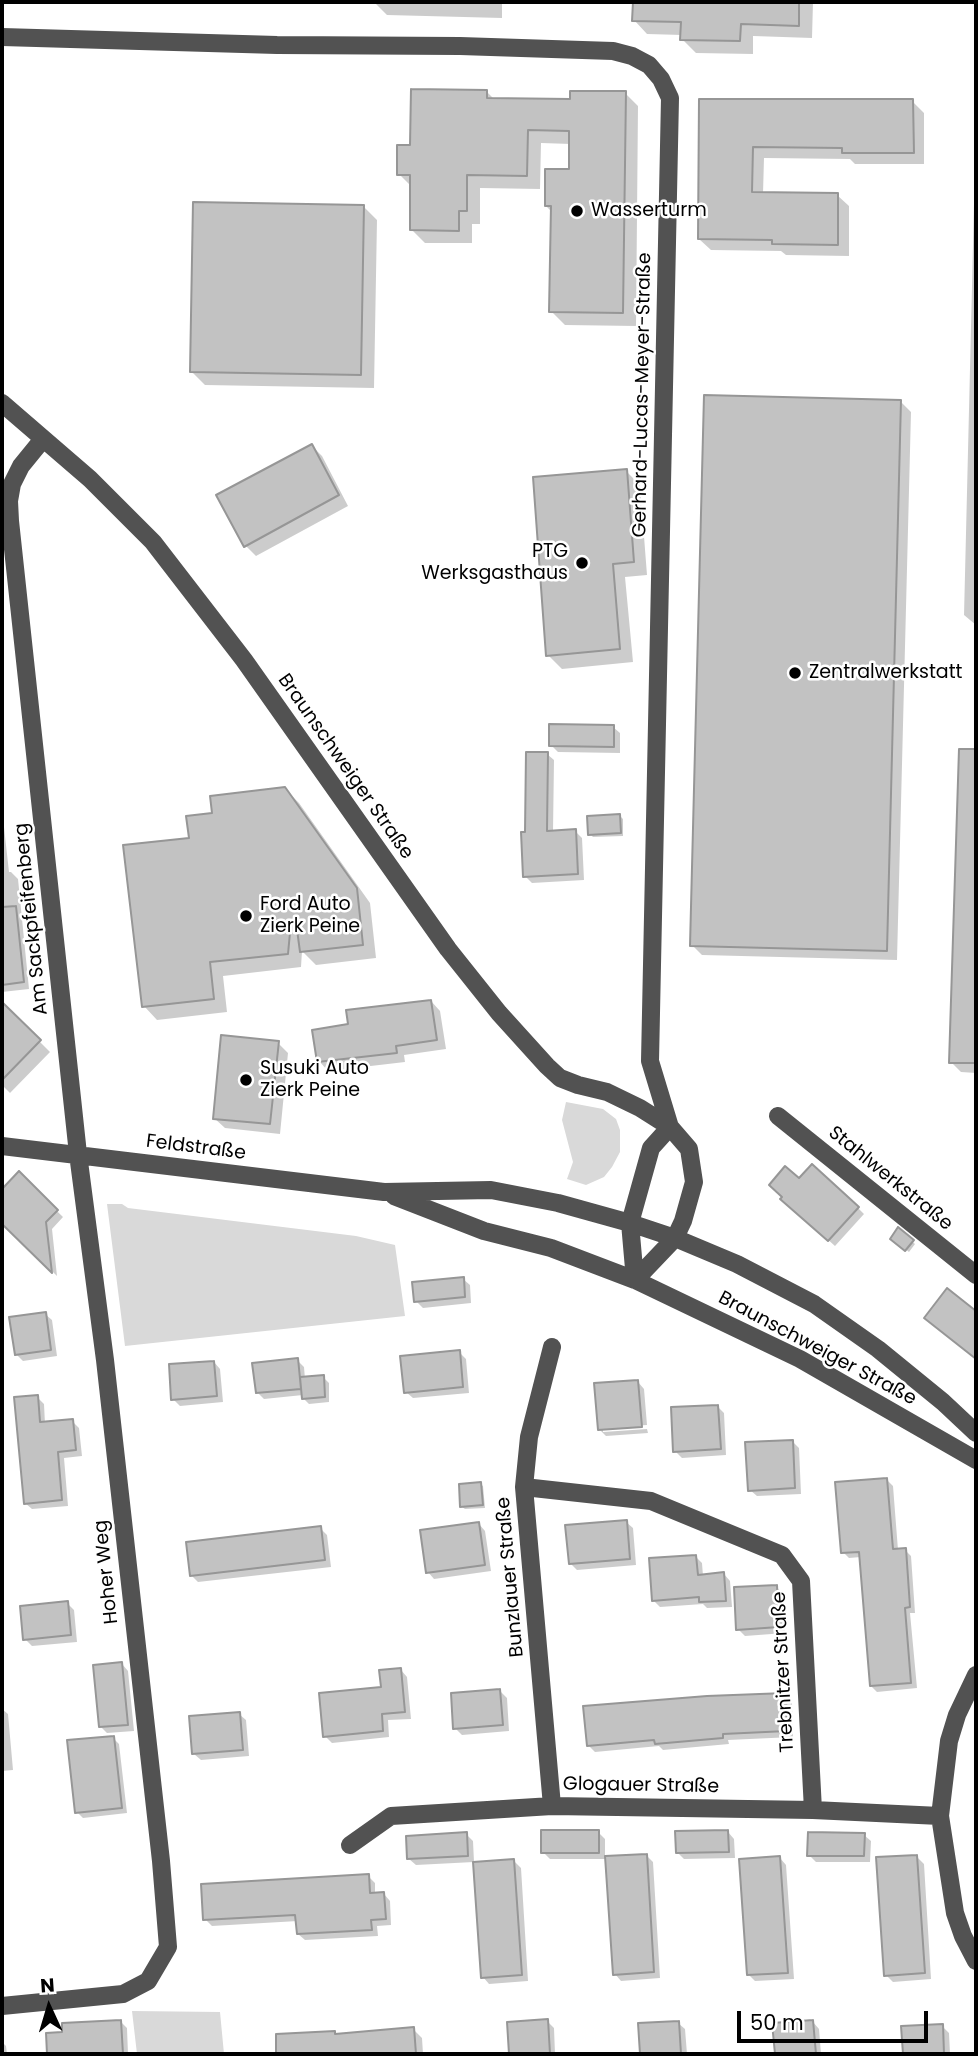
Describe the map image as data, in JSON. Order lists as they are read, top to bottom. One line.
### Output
{"streets":{"street":["Gerhard-Lucas-Meyer-Straße","Braunschweiger Straße","Am Sackpfeifenberg","Feldstraße","Stahlwerkstraße","Hoher Weg","Bunzlauer Straße","Trebnitzer Straße","Glogauer Straße"]},"crossings":[["Gerhard-Lucas-Meyer-Straße","Braunschweiger Straße"],["Braunschweiger Straße","Am Sackpfeifenberg"],["Braunschweiger Straße","Feldstraße"],["Am Sackpfeifenberg","Feldstraße"],["Am Sackpfeifenberg","Hoher Weg"],["Feldstraße","Hoher Weg"],["Bunzlauer Straße","Trebnitzer Straße"],["Bunzlauer Straße","Glogauer Straße"],["Trebnitzer Straße","Glogauer Straße"]],"places":["Wasserturm","PTG Werksgasthaus","Zentralwerkstatt","Ford Auto Zierk Peine","Susuki Auto Zierk Peine"],"scale_bar":"50 m","north":"top"}
